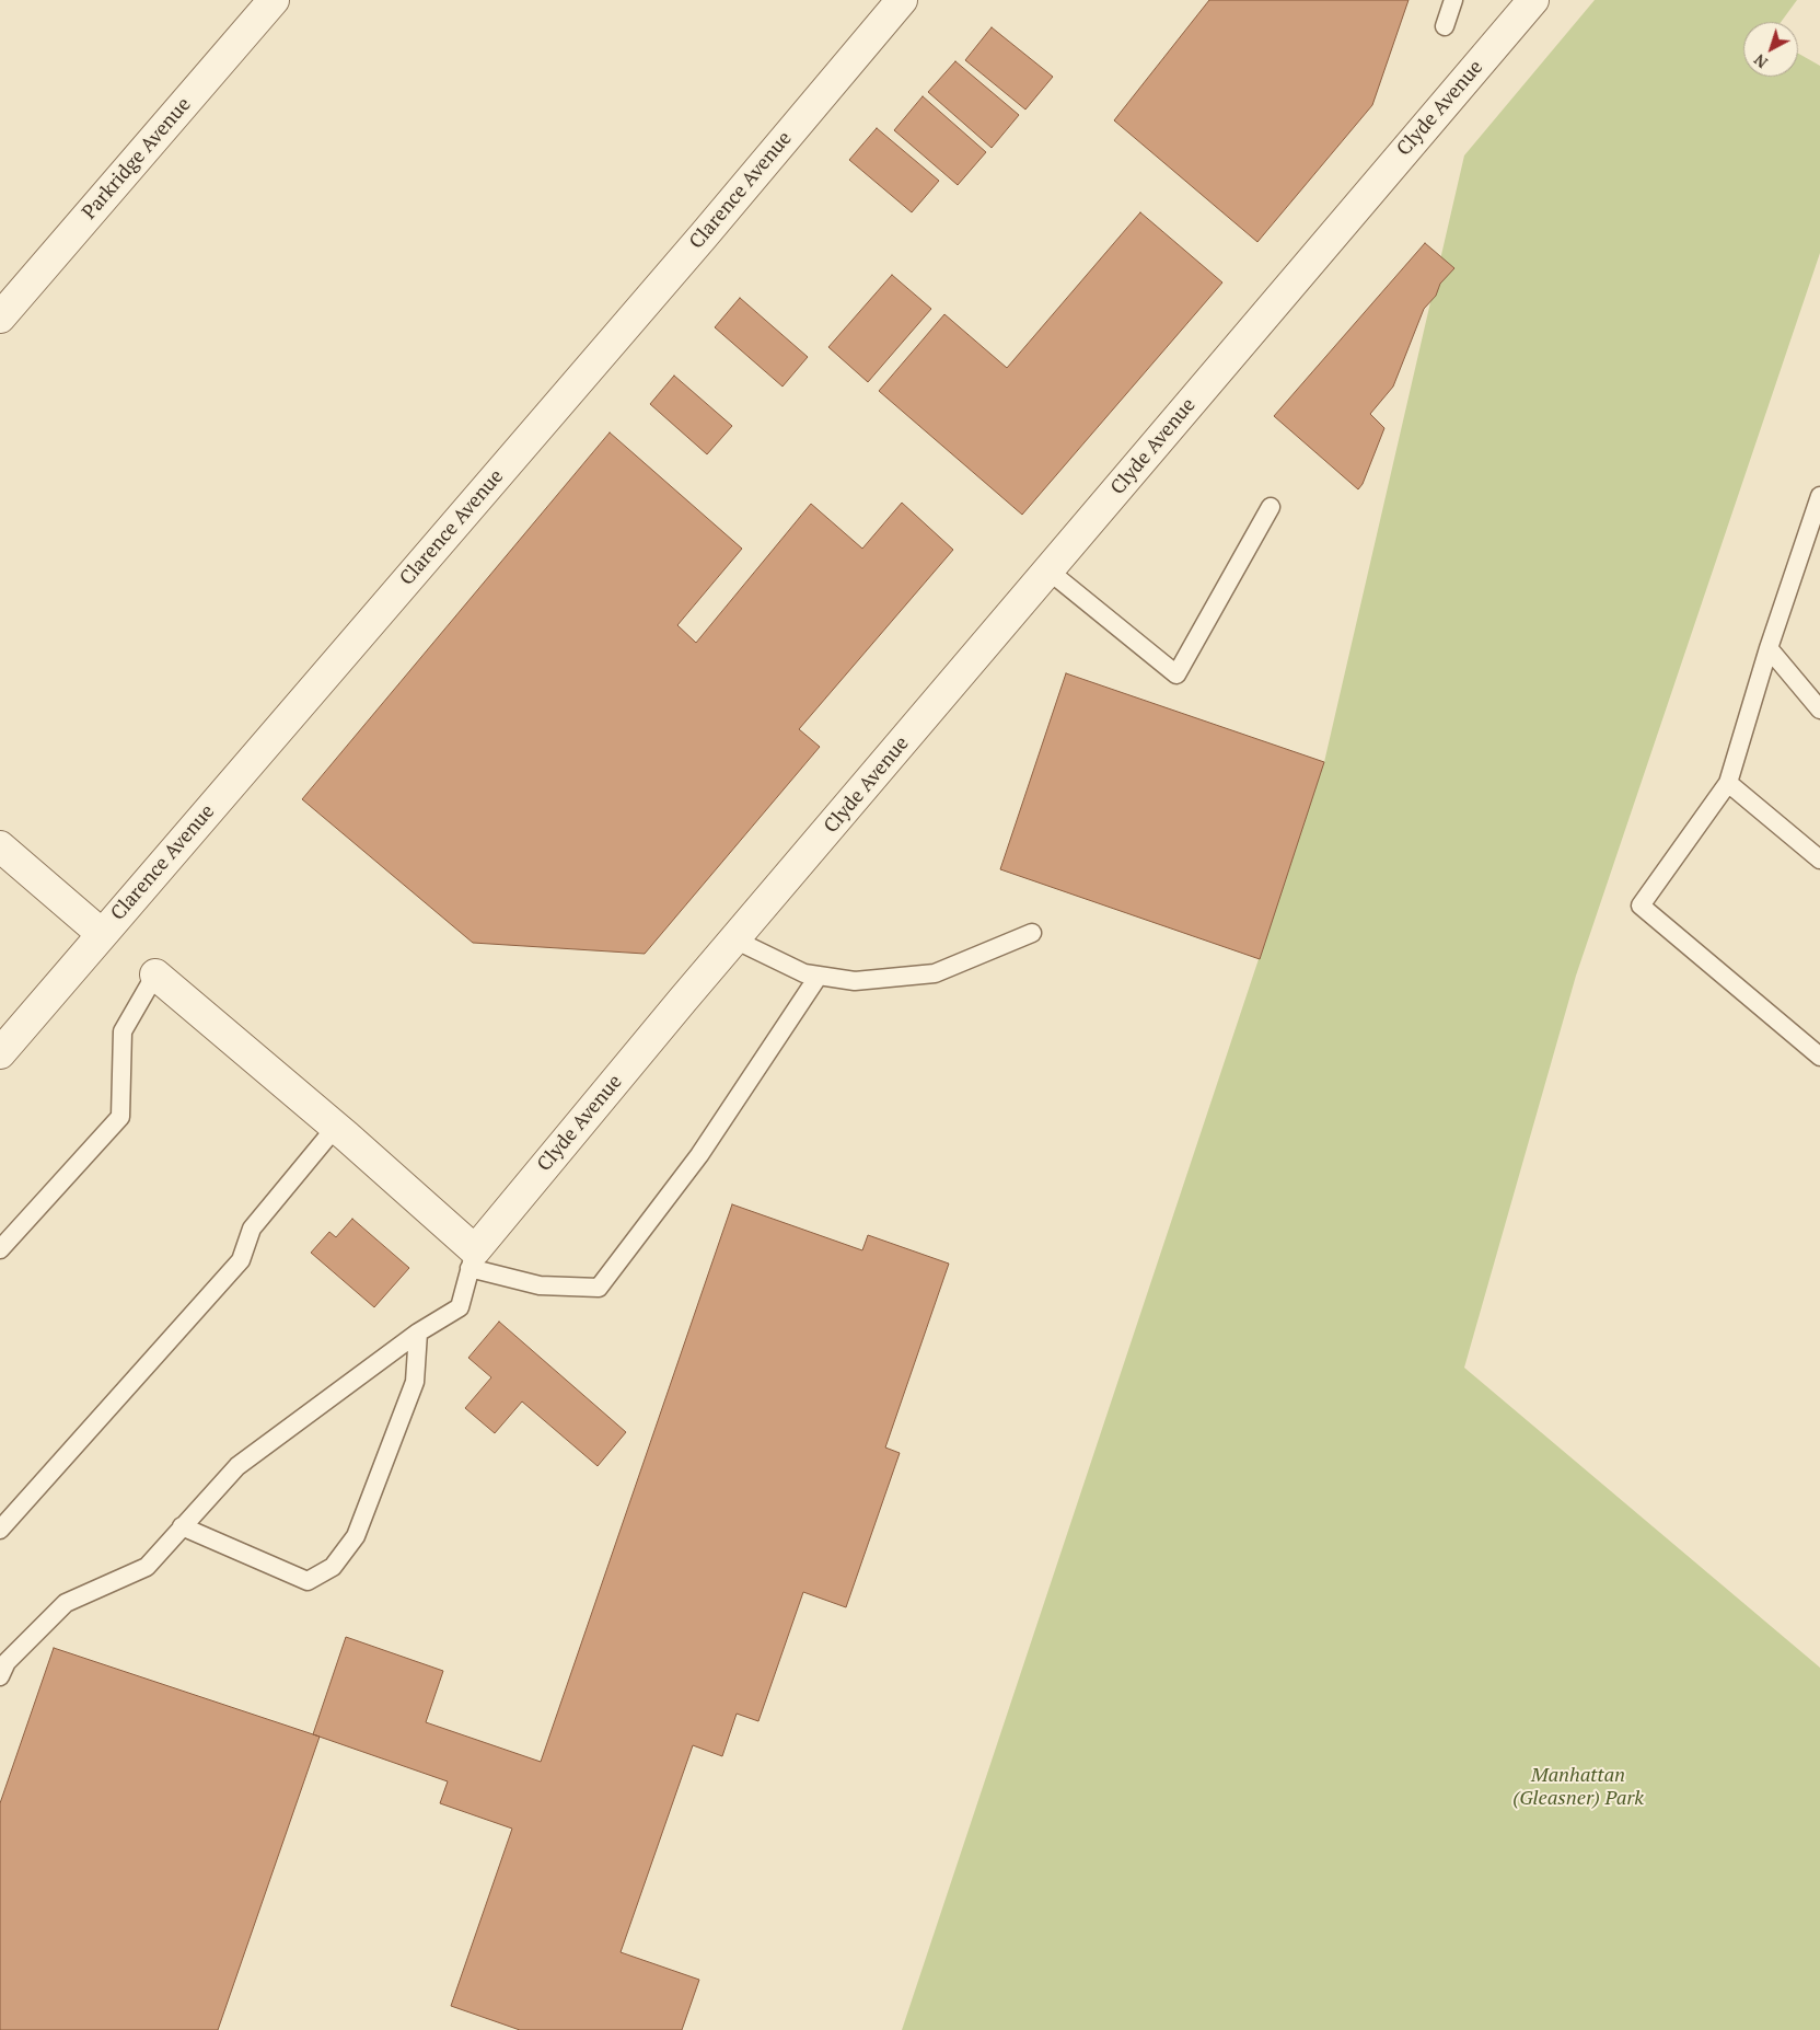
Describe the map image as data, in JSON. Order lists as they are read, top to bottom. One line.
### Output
{"streets":{"street":["Clyde Avenue","Parkridge Avenue","Clarence Avenue"]},"parks":["Manhattan (Gleasner) Park"],"north":"bottom left"}
